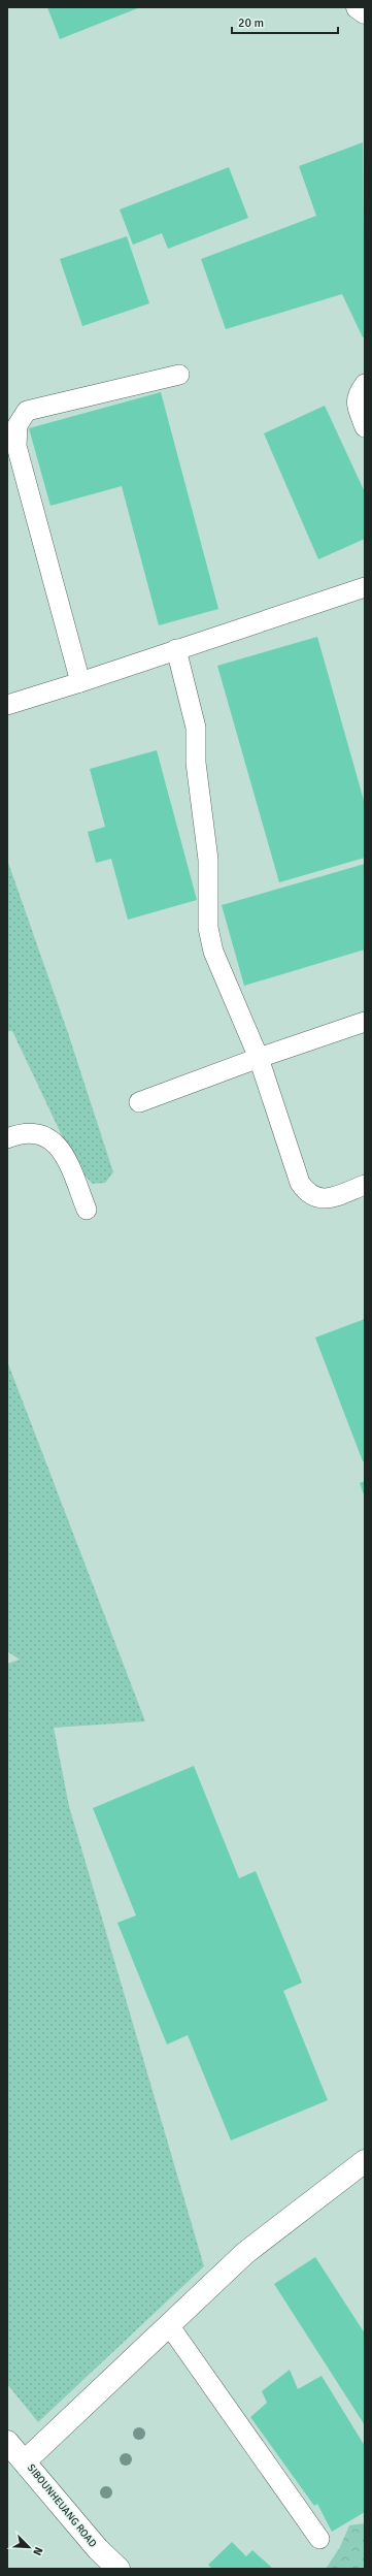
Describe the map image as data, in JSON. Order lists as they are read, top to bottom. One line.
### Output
{"streets":{"street":["SIBOUNHEUANG ROAD"]},"scale_bar":"20 m","north":"bottom right"}
